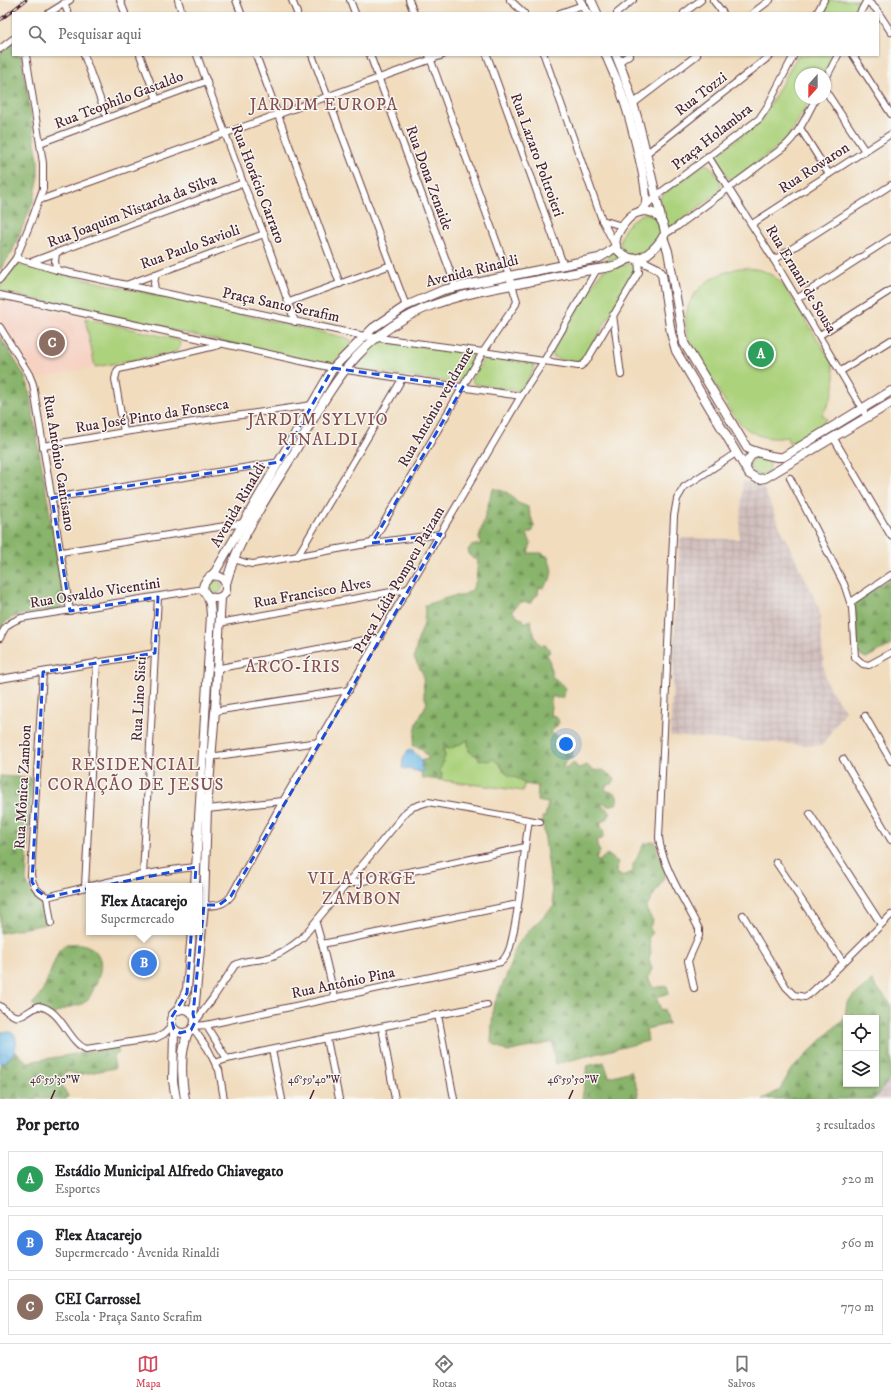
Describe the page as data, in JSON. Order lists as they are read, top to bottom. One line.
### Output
{"streets":{"main road":["Avenida Rinaldi"],"street":["Rua Tozzi","Rua Teophilo Gastaldo","Praça Holambra","Rua Lazaro Poltroieri","Rua Rowaron","Rua Dona Zenaide","Rua Horácio Carraro","Rua Joaquim Nistarda da Silva","Rua Paulo Savioli","Rua Ernani de Sousa","Praça Santo Serafim","Rua Antônio vendrame","Rua José Pinto da Fonseca","Rua Antônio Cantisano","Praça Lídia Pompeu Paizam","Rua Osvaldo Vicentini","Rua Francisco Alves","Rua Lino Sisti","Rua Mônica Zambon","Rua Antônio Pina"]},"crossings":[["Rua Teophilo Gastaldo","Rua Horácio Carraro"],["Praça Holambra","Avenida Rinaldi"],["Praça Holambra","Rua Ernani de Sousa"],["Rua Lazaro Poltroieri","Avenida Rinaldi"],["Rua Rowaron","Rua Ernani de Sousa"],["Rua Dona Zenaide","Avenida Rinaldi"],["Rua Horácio Carraro","Rua Joaquim Nistarda da Silva"],["Rua Horácio Carraro","Rua Paulo Savioli"],["Rua Horácio Carraro","Praça Santo Serafim"],["Rua Joaquim Nistarda da Silva","Praça Santo Serafim"],["Rua Paulo Savioli","Praça Santo Serafim"],["Avenida Rinaldi","Praça Santo Serafim"],["Avenida Rinaldi","Rua Antônio vendrame"],["Avenida Rinaldi","Rua José Pinto da Fonseca"],["Avenida Rinaldi","Praça Lídia Pompeu Paizam"],["Avenida Rinaldi","Rua Osvaldo Vicentini"],["Praça Santo Serafim","Rua Antônio vendrame"],["Praça Santo Serafim","Praça Lídia Pompeu Paizam"],["Rua José Pinto da Fonseca","Rua Antônio Cantisano"],["Rua Antônio Cantisano","Rua Osvaldo Vicentini"],["Praça Lídia Pompeu Paizam","Rua Francisco Alves"],["Rua Osvaldo Vicentini","Rua Lino Sisti"]],"districts":["JARDIM EUROPA","JARDIM SYLVIO RINALDI","ARCO-ÍRIS","RESIDENCIAL CORAÇÃO DE JESUS","VILA JORGE ZAMBON"],"north":"bottom","page":{"search":"Pesquisar aqui","pins":["C","A","B"],"popup":["Flex Atacarejo","Supermercado"],"heading":["Por perto","3 resultados"],"list":[{"mark":"A","name":"Estádio Municipal Alfredo Chiavegato","note":"Esportes","value":"520 m"},{"mark":"B","name":"Flex Atacarejo","note":"Supermercado · Avenida Rinaldi","value":"560 m"},{"mark":"C","name":"CEI Carrossel","note":"Escola · Praça Santo Serafim","value":"770 m"}],"nav":["Mapa","Rotas","Salvos"]},"coordinates":["46°59'30\"W","46°59'40\"W","46°59'50\"W"]}
